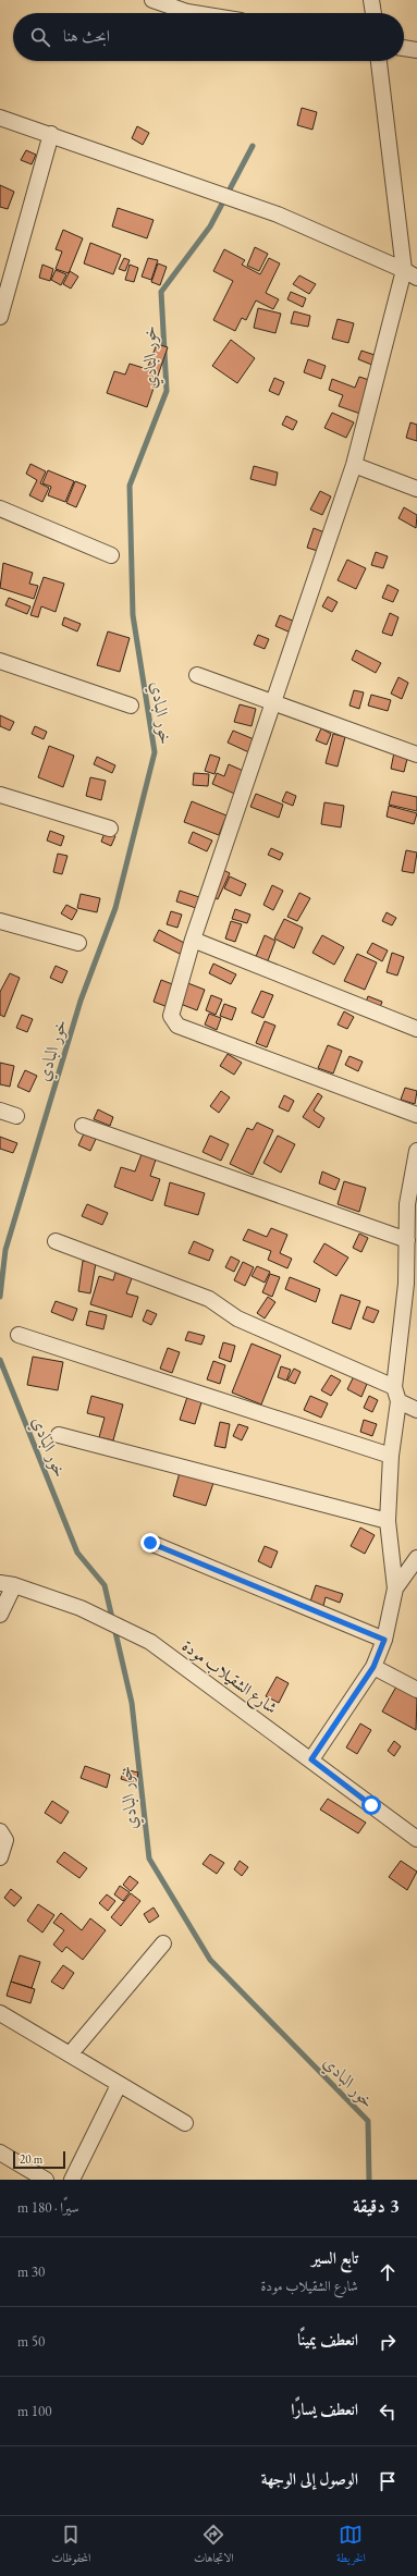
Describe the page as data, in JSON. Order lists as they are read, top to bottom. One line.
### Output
{"streets":{"street":["شارع الشقيلاب مودة"]},"water":["خور البادي"],"scale_bar":"20 m","page":{"search":"ابحث هنا","scale":"20 m","heading":["3 دقيقة","سيرًا · 180 m"],"list":[["تابع السير","شارع الشقيلاب مودة","30 m"],["انعطف يمينًا","50 m"],["انعطف يسارًا","100 m"],"الوصول إلى الوجهة"],"nav":["الخريطة","الاتجاهات","المحفوظات"]}}
